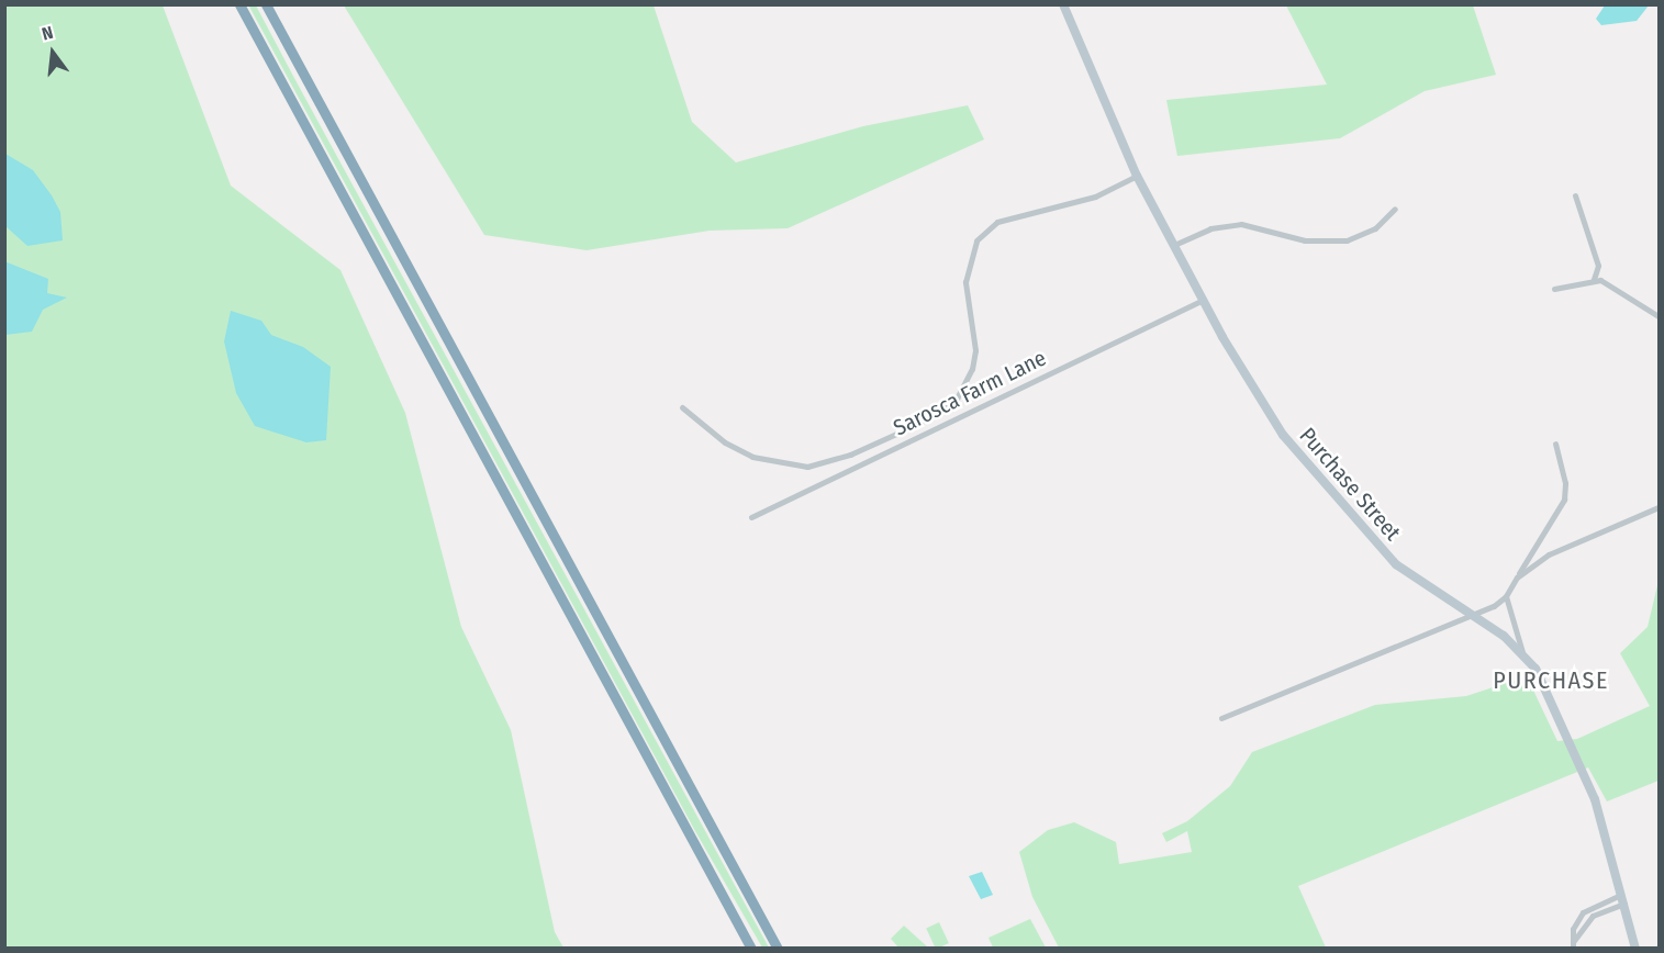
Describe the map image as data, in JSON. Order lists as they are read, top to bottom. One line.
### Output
{"streets":{"main road":["Purchase Street"],"street":["Sarosca Farm Lane"]},"crossings":[["Sarosca Farm Lane","Purchase Street"]],"districts":["PURCHASE"],"north":"top"}
